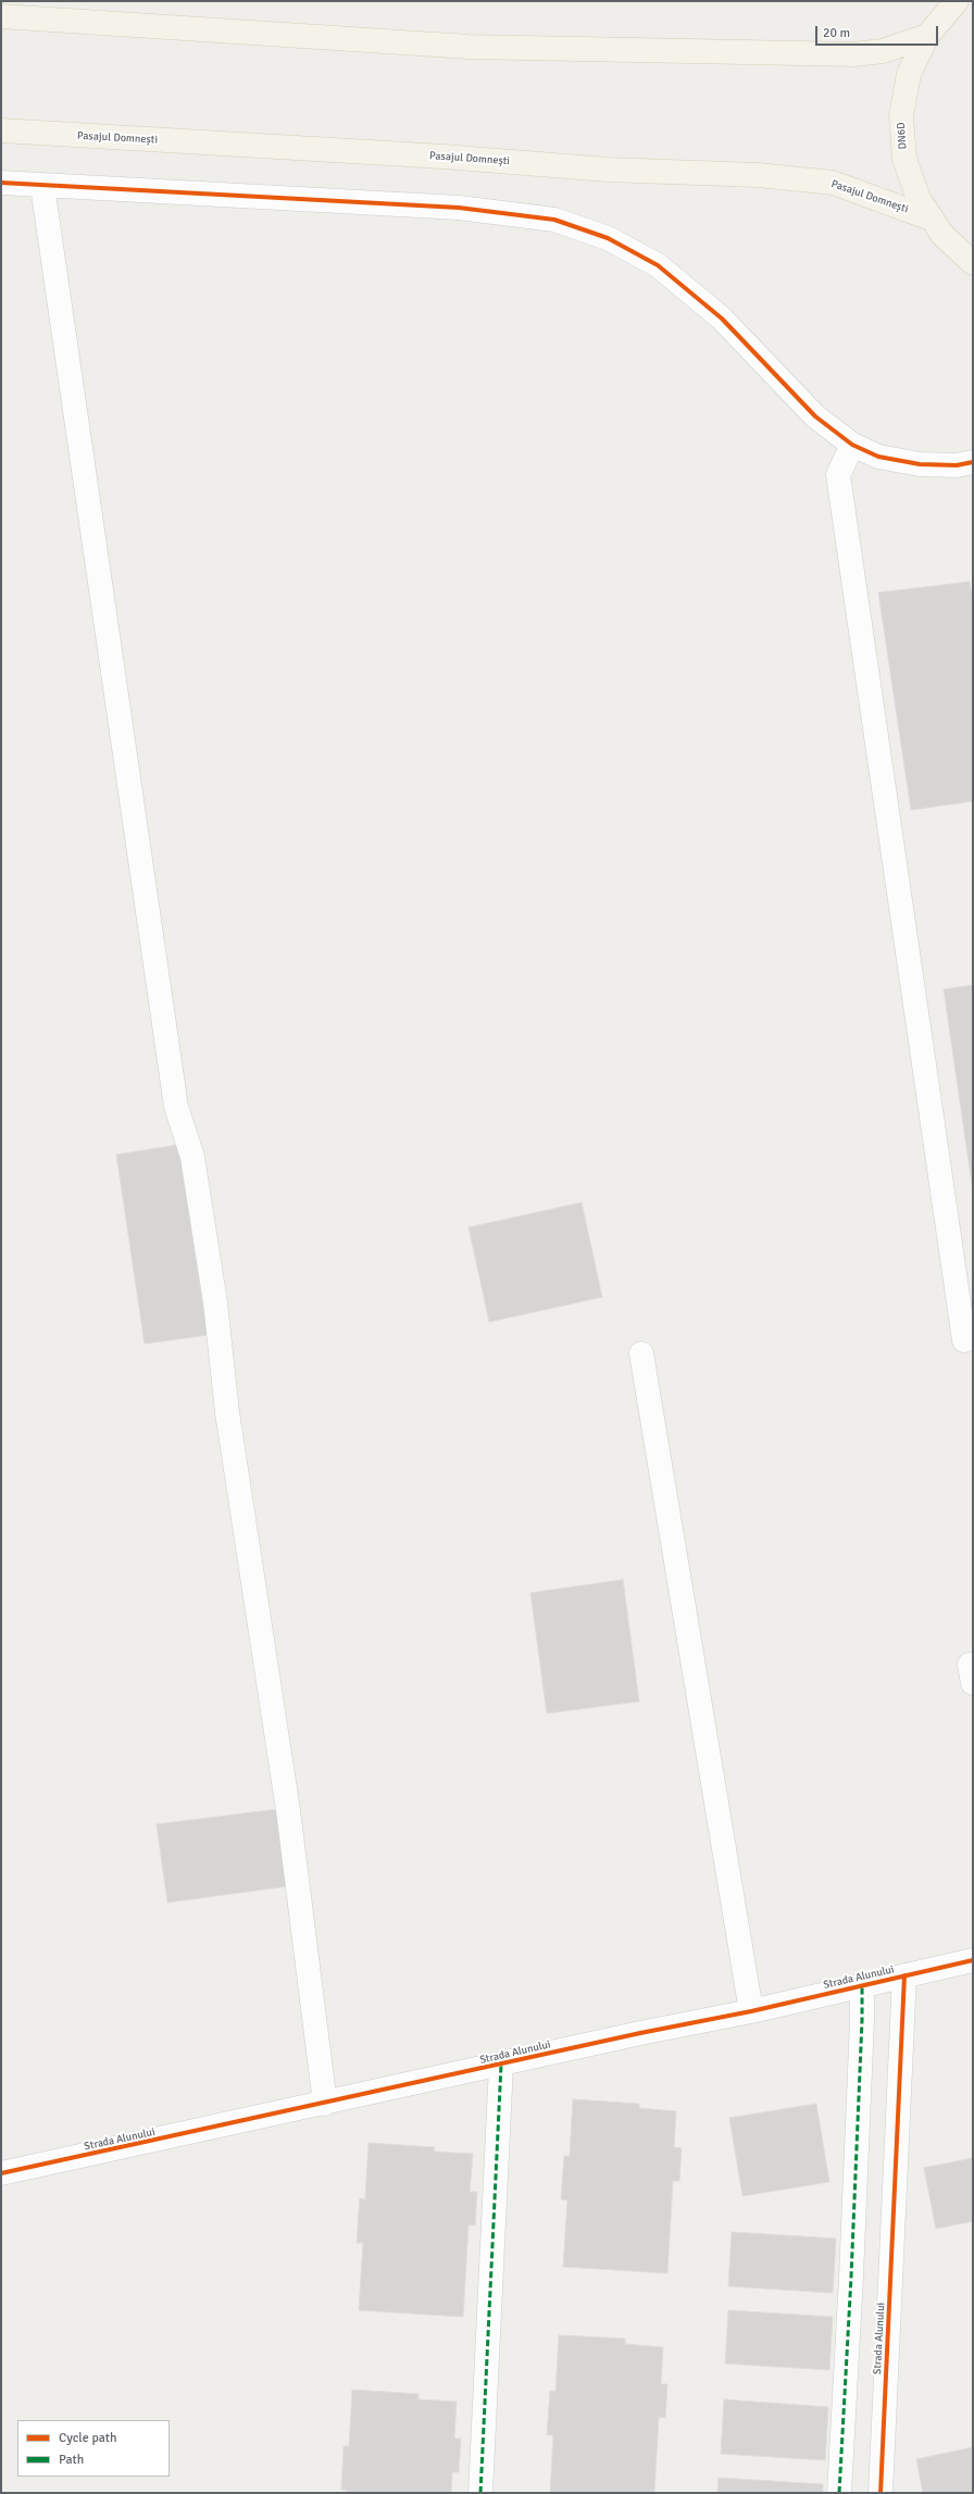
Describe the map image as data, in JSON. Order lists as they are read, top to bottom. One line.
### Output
{"streets":{"main road":["DN6D","Pasajul Domnești"],"street":["Strada Alunului"]},"crossings":[["DN6D","Pasajul Domnești"]],"legend":["Cycle path","Path"],"scale_bar":"20 m"}
